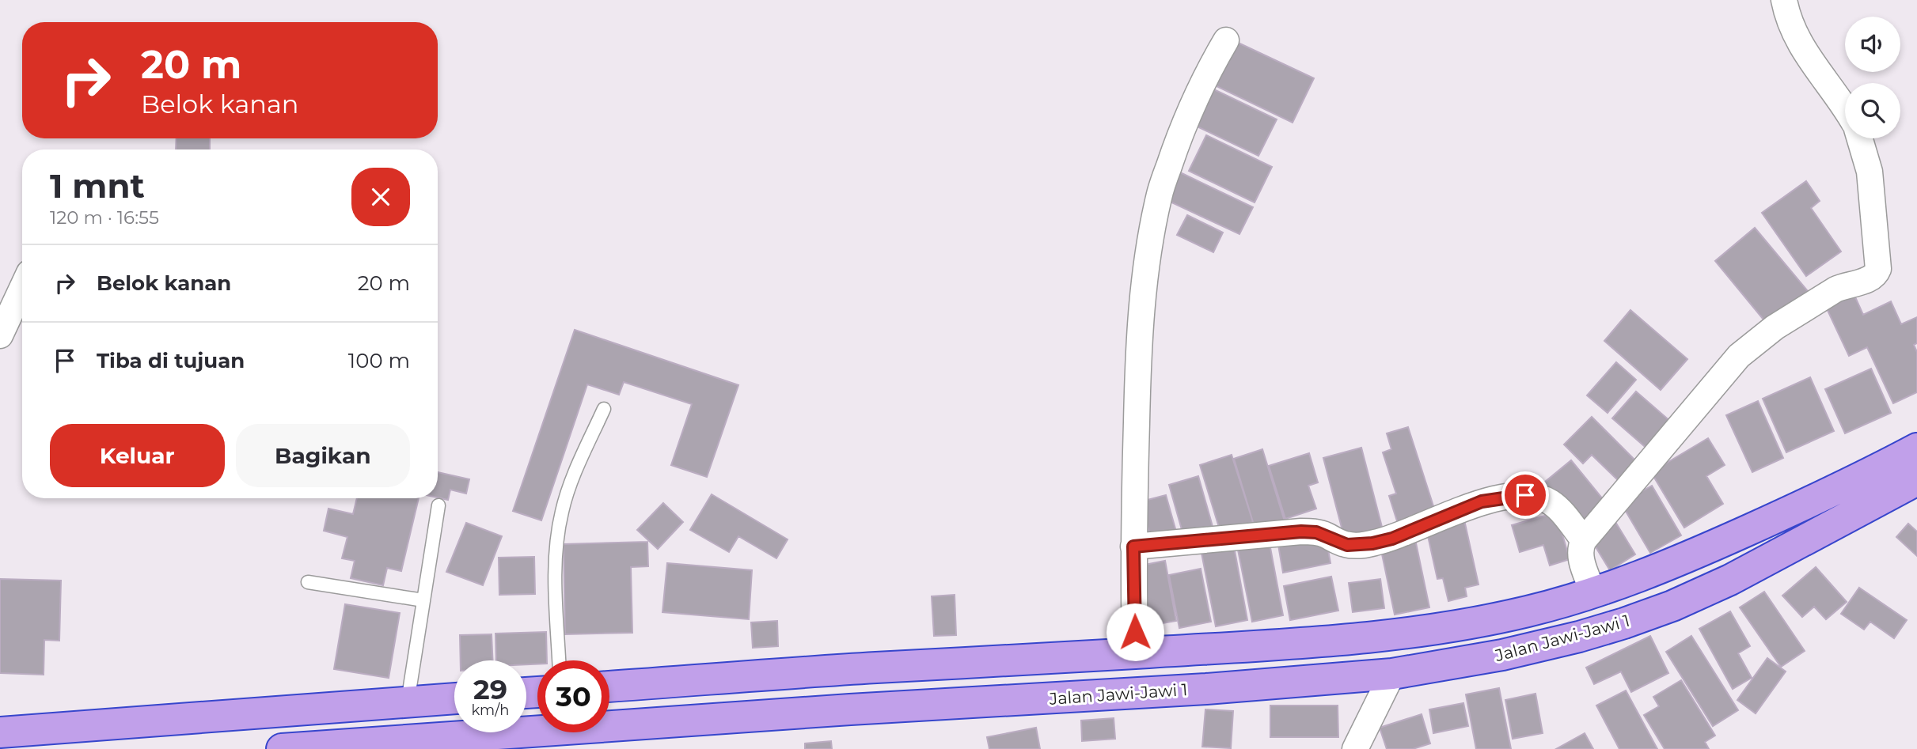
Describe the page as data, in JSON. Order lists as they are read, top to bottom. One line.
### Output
{"streets":{"highway":["Jalan Jawi-Jawi 1"]},"page":{"turn":["20 m","Belok kanan"],"heading":["1 mnt","120 m · 16:55"],"list":[{"name":"Belok kanan","value":"20 m"},{"name":"Tiba di tujuan","value":"100 m"}],"buttons":["Keluar","Bagikan"],"speed":"29 km/h","limit":"30"}}
